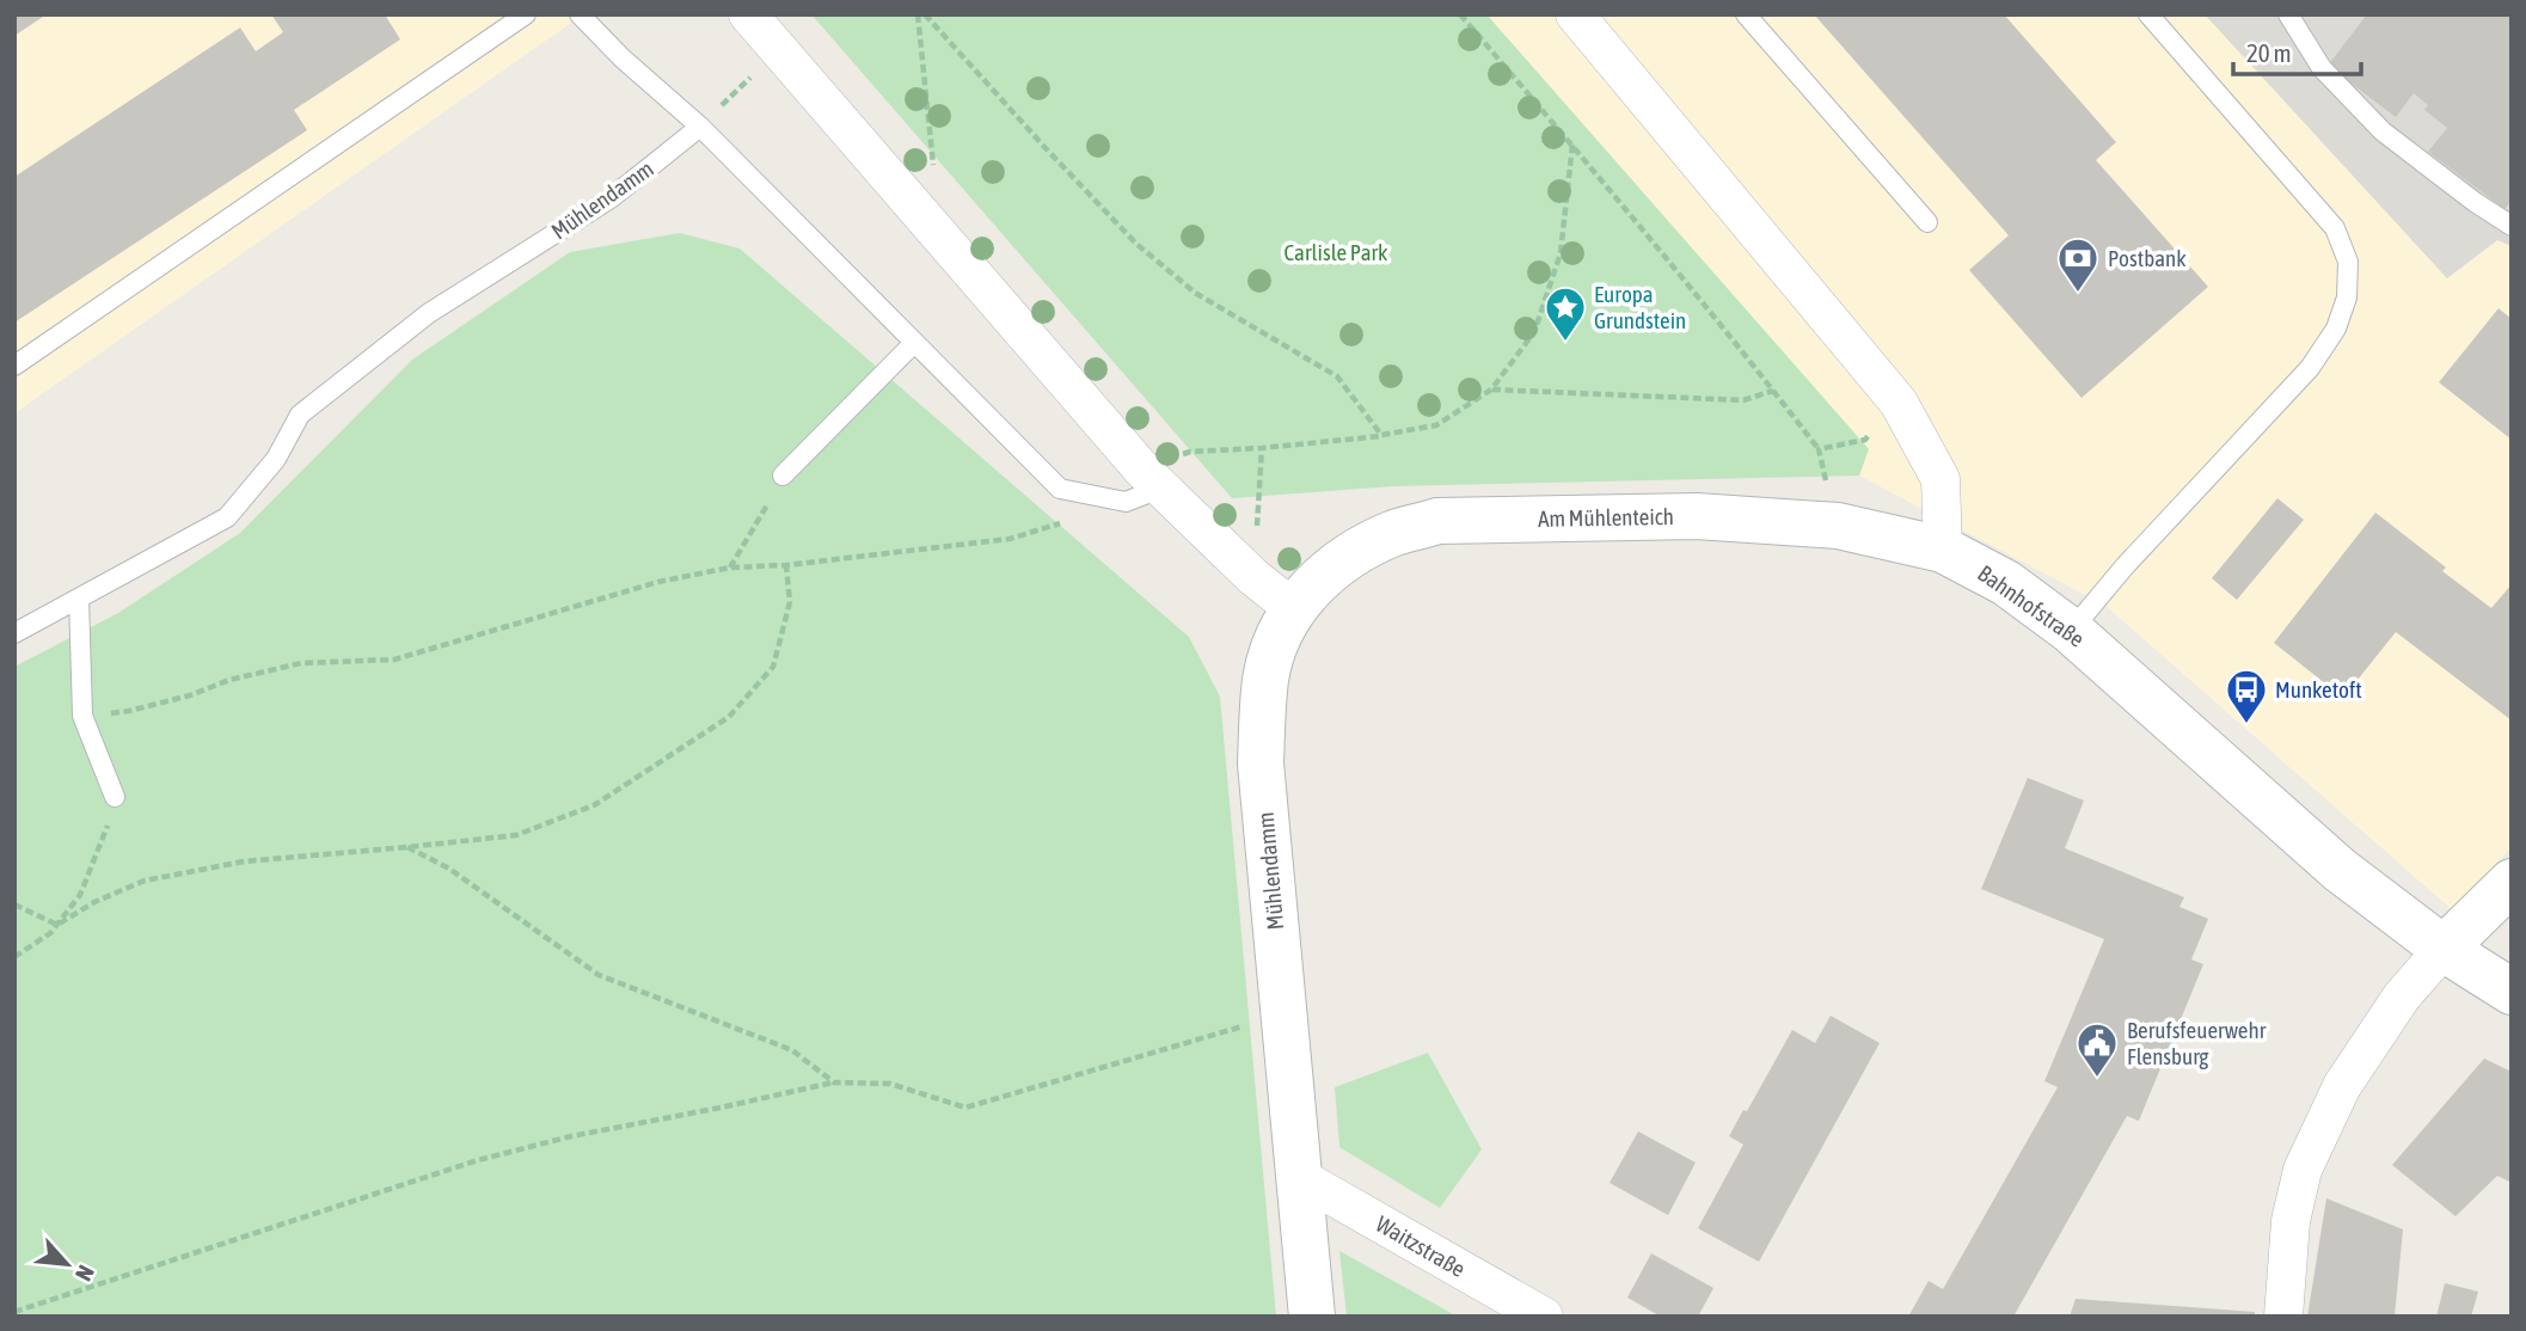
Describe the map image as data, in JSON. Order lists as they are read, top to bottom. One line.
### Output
{"streets":{"street":["Mühlendamm","Am Mühlenteich","Bahnhofstraße","Waitzstraße"]},"crossings":[["Mühlendamm","Am Mühlenteich"],["Mühlendamm","Waitzstraße"],["Am Mühlenteich","Bahnhofstraße"]],"parks":["Carlisle Park"],"places":{"bank":["Postbank"],"place":["Europa Grundstein"],"bus stop":["Munketoft"],"public building":["Berufsfeuerwehr Flensburg"]},"scale_bar":"20 m","north":"bottom right"}
